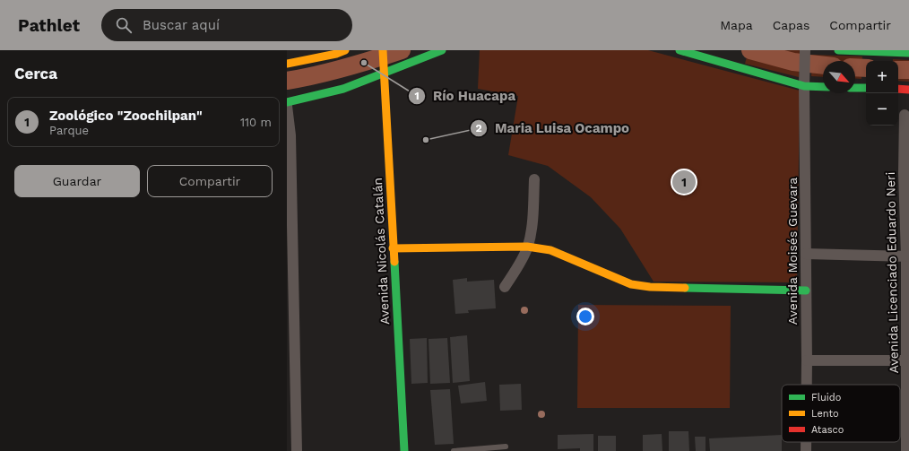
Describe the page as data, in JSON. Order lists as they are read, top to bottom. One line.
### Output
{"streets":{"street":["Avenida Nicolás Catalán","Avenida Moisés Guevara","Avenida Licenciado Eduardo Neri"]},"places":["Río Huacapa","Maria Luisa Ocampo"],"legend":["Fluido","Lento","Atasco"],"north":"bottom right","page":{"header":"Pathlet","search":"Buscar aquí","nav":["Mapa","Capas","Compartir"],"heading":"Cerca","map_buttons":["+","−"],"list":[{"mark":"1","name":"Zoológico \"Zoochilpan\"","note":"Parque","value":"110 m"}],"buttons":["Guardar","Compartir"],"pins":"1"}}
